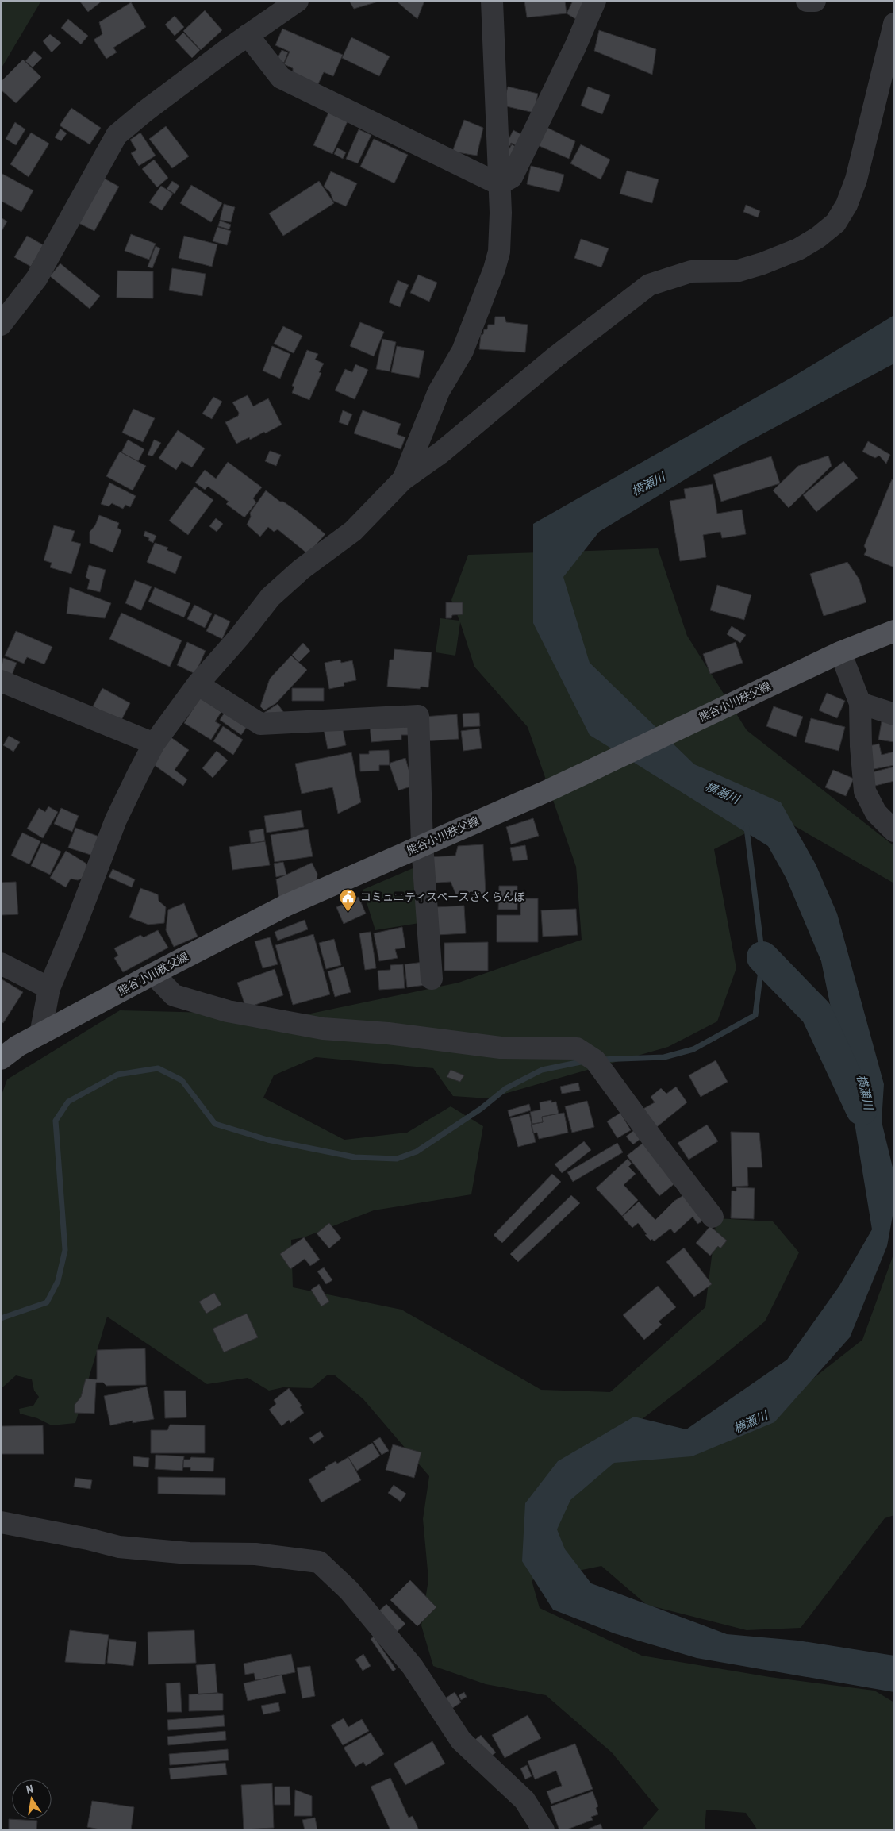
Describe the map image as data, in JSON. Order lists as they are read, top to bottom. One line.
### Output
{"streets":{"main road":["熊谷小川秩父線"]},"water":["横瀬川"],"places":{"public building":["コミュニティスペースさくらんぼ"]},"north":"top"}
